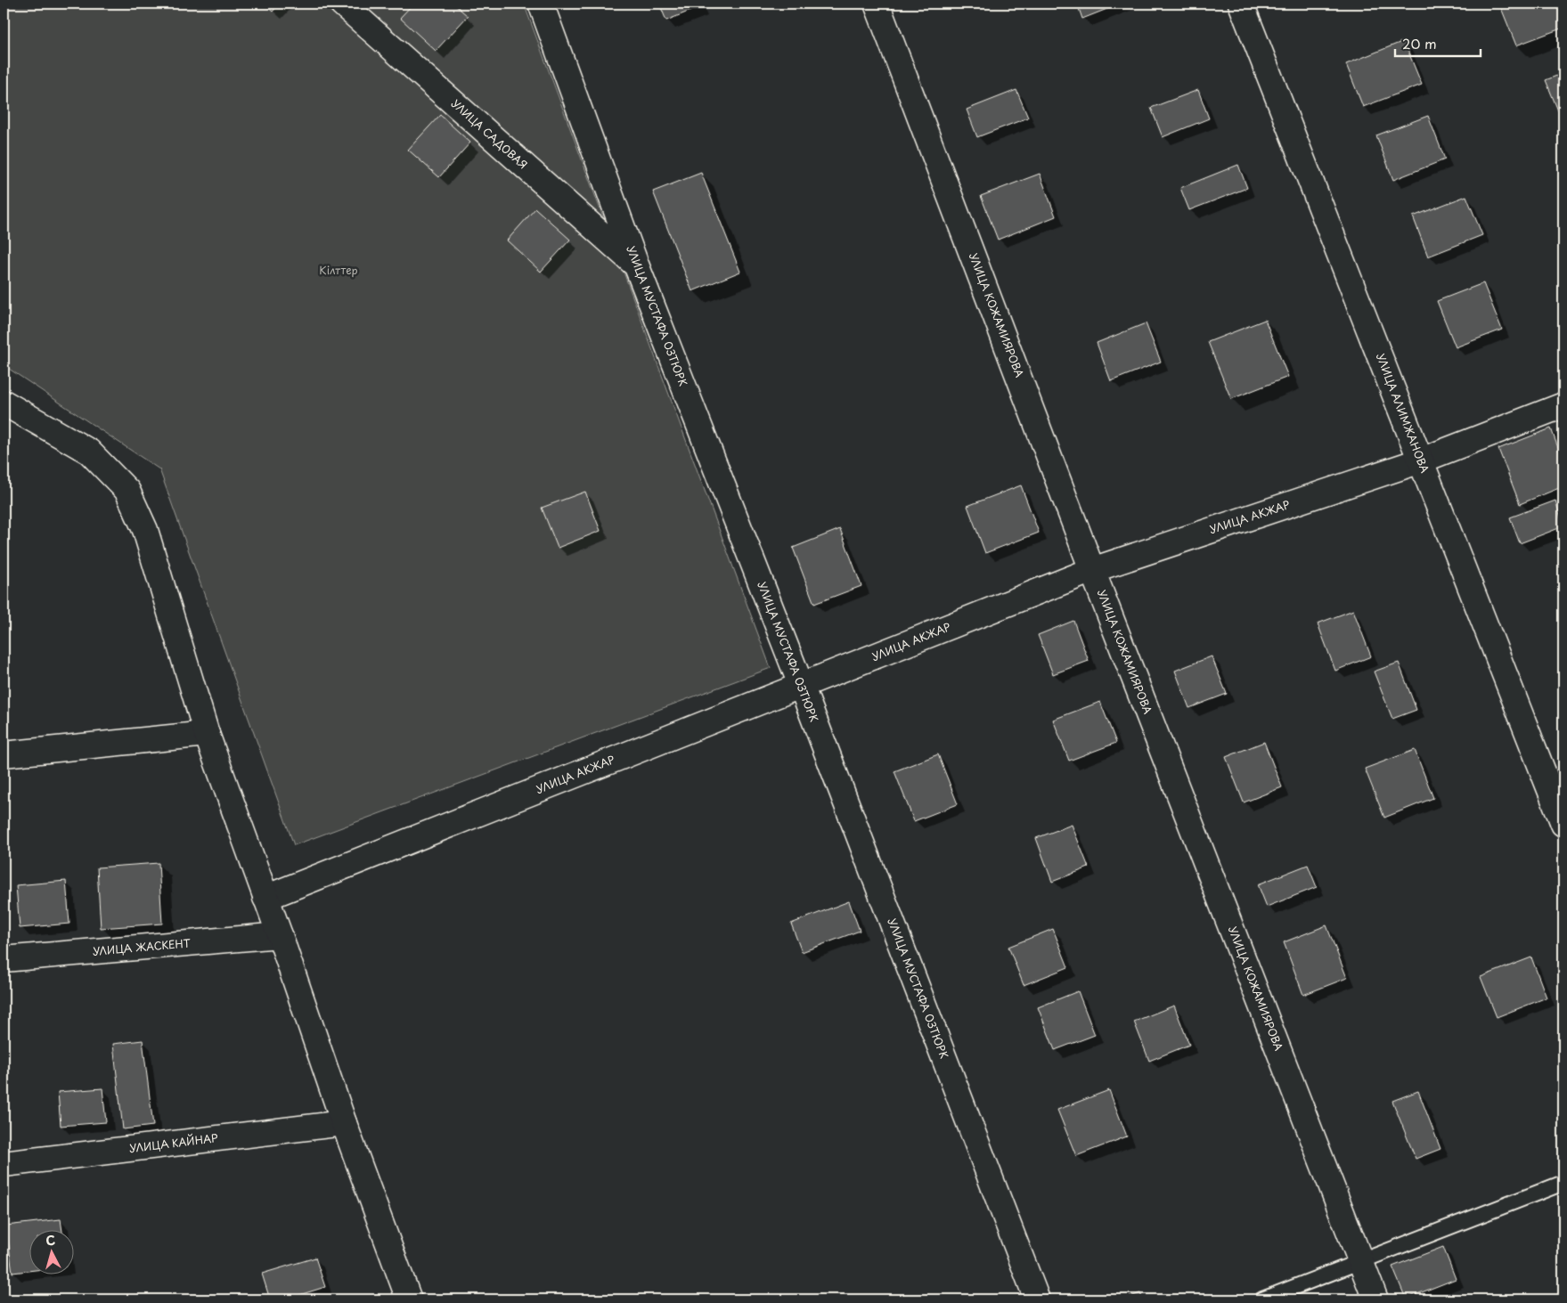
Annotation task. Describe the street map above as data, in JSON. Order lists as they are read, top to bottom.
{
  "streets": {
    "street": [
      "УЛИЦА САДОВАЯ",
      "УЛИЦА КОЖАМИЯРОВА",
      "УЛИЦА МУСТАФА ОЗТЮРК",
      "УЛИЦА АЛИМЖАНОВА",
      "УЛИЦА АКЖАР",
      "УЛИЦА ЖАСКЕНТ",
      "УЛИЦА КАЙНАР"
    ]
  },
  "crossings": [
    ["УЛИЦА САДОВАЯ", "УЛИЦА МУСТАФА ОЗТЮРК"],
    ["УЛИЦА КОЖАМИЯРОВА", "УЛИЦА АКЖАР"],
    ["УЛИЦА МУСТАФА ОЗТЮРК", "УЛИЦА АКЖАР"],
    ["УЛИЦА АЛИМЖАНОВА", "УЛИЦА АКЖАР"]
  ],
  "parks": ["Кілттер"],
  "scale_bar": "20 m",
  "north": "top"
}
